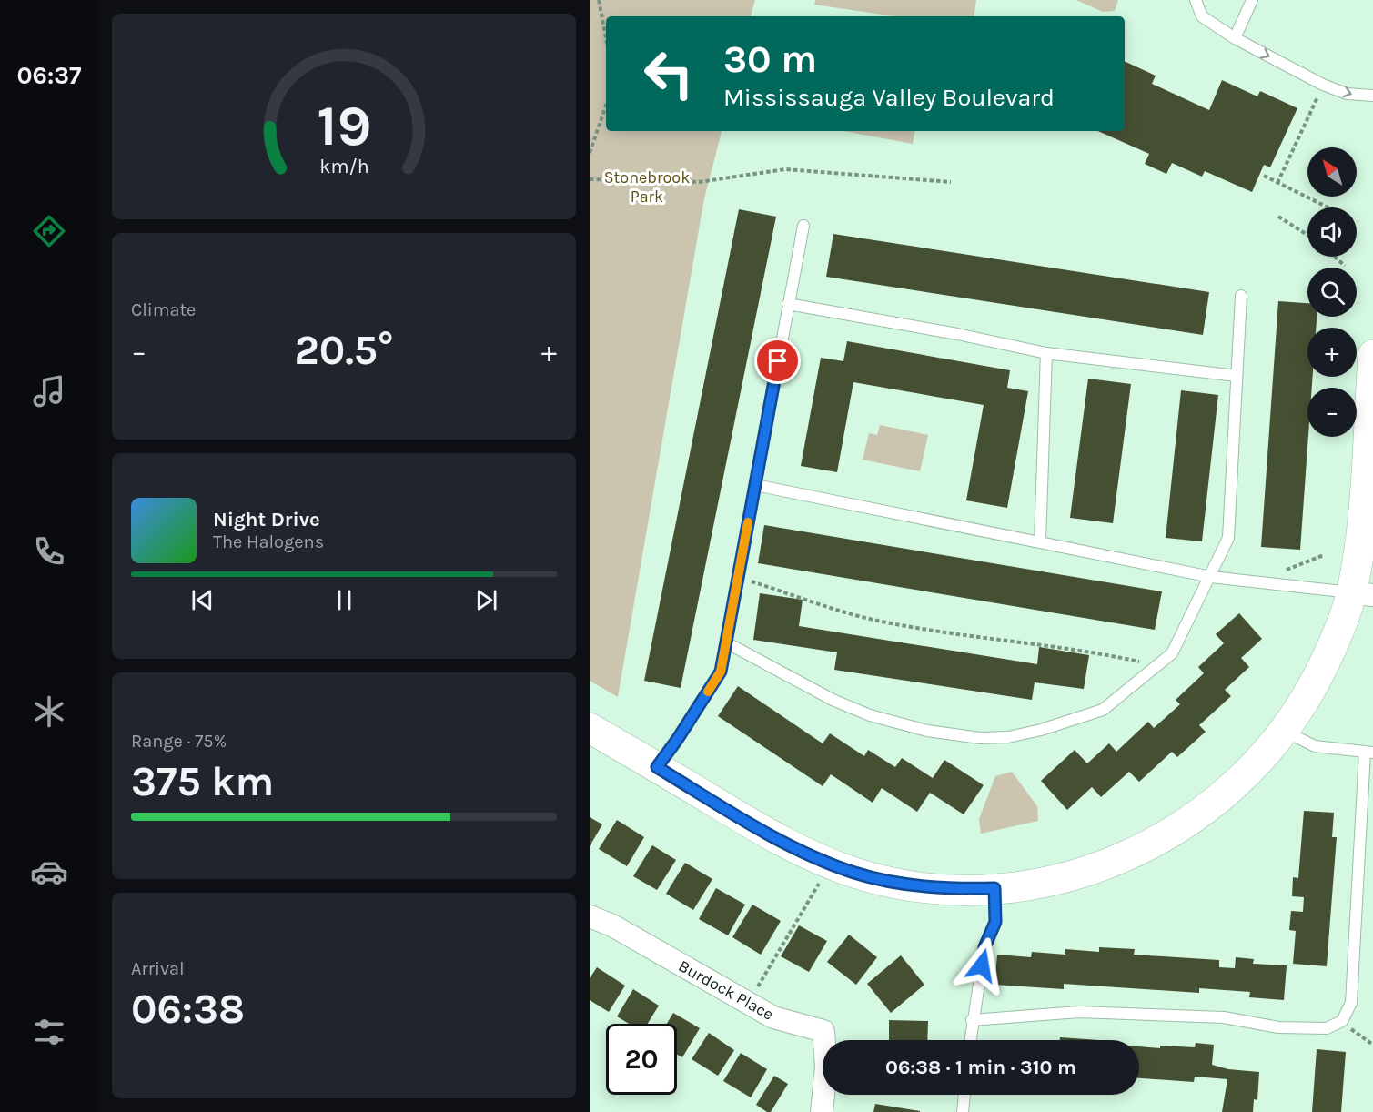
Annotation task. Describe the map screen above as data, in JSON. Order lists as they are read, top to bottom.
{
  "streets": {
    "street": ["Burdock Place"]
  },
  "parks": ["Stonebrook Park"],
  "north": "top left",
  "page": {
    "tabs": "06:37",
    "turn": ["30 m", "Mississauga Valley Boulevard"],
    "map_buttons": ["+", "−"],
    "tile": [
      "Climate",
      ["Range · 75%", "375 km"],
      ["Arrival", "06:38"]
    ],
    "heat": ["−", "20.5°", "+"],
    "song": ["Night Drive", "The Halogens"],
    "limit": "20",
    "trip": "06:38 · 1 min · 310 m",
    "gauge": ["19", "km/h"]
  }
}
